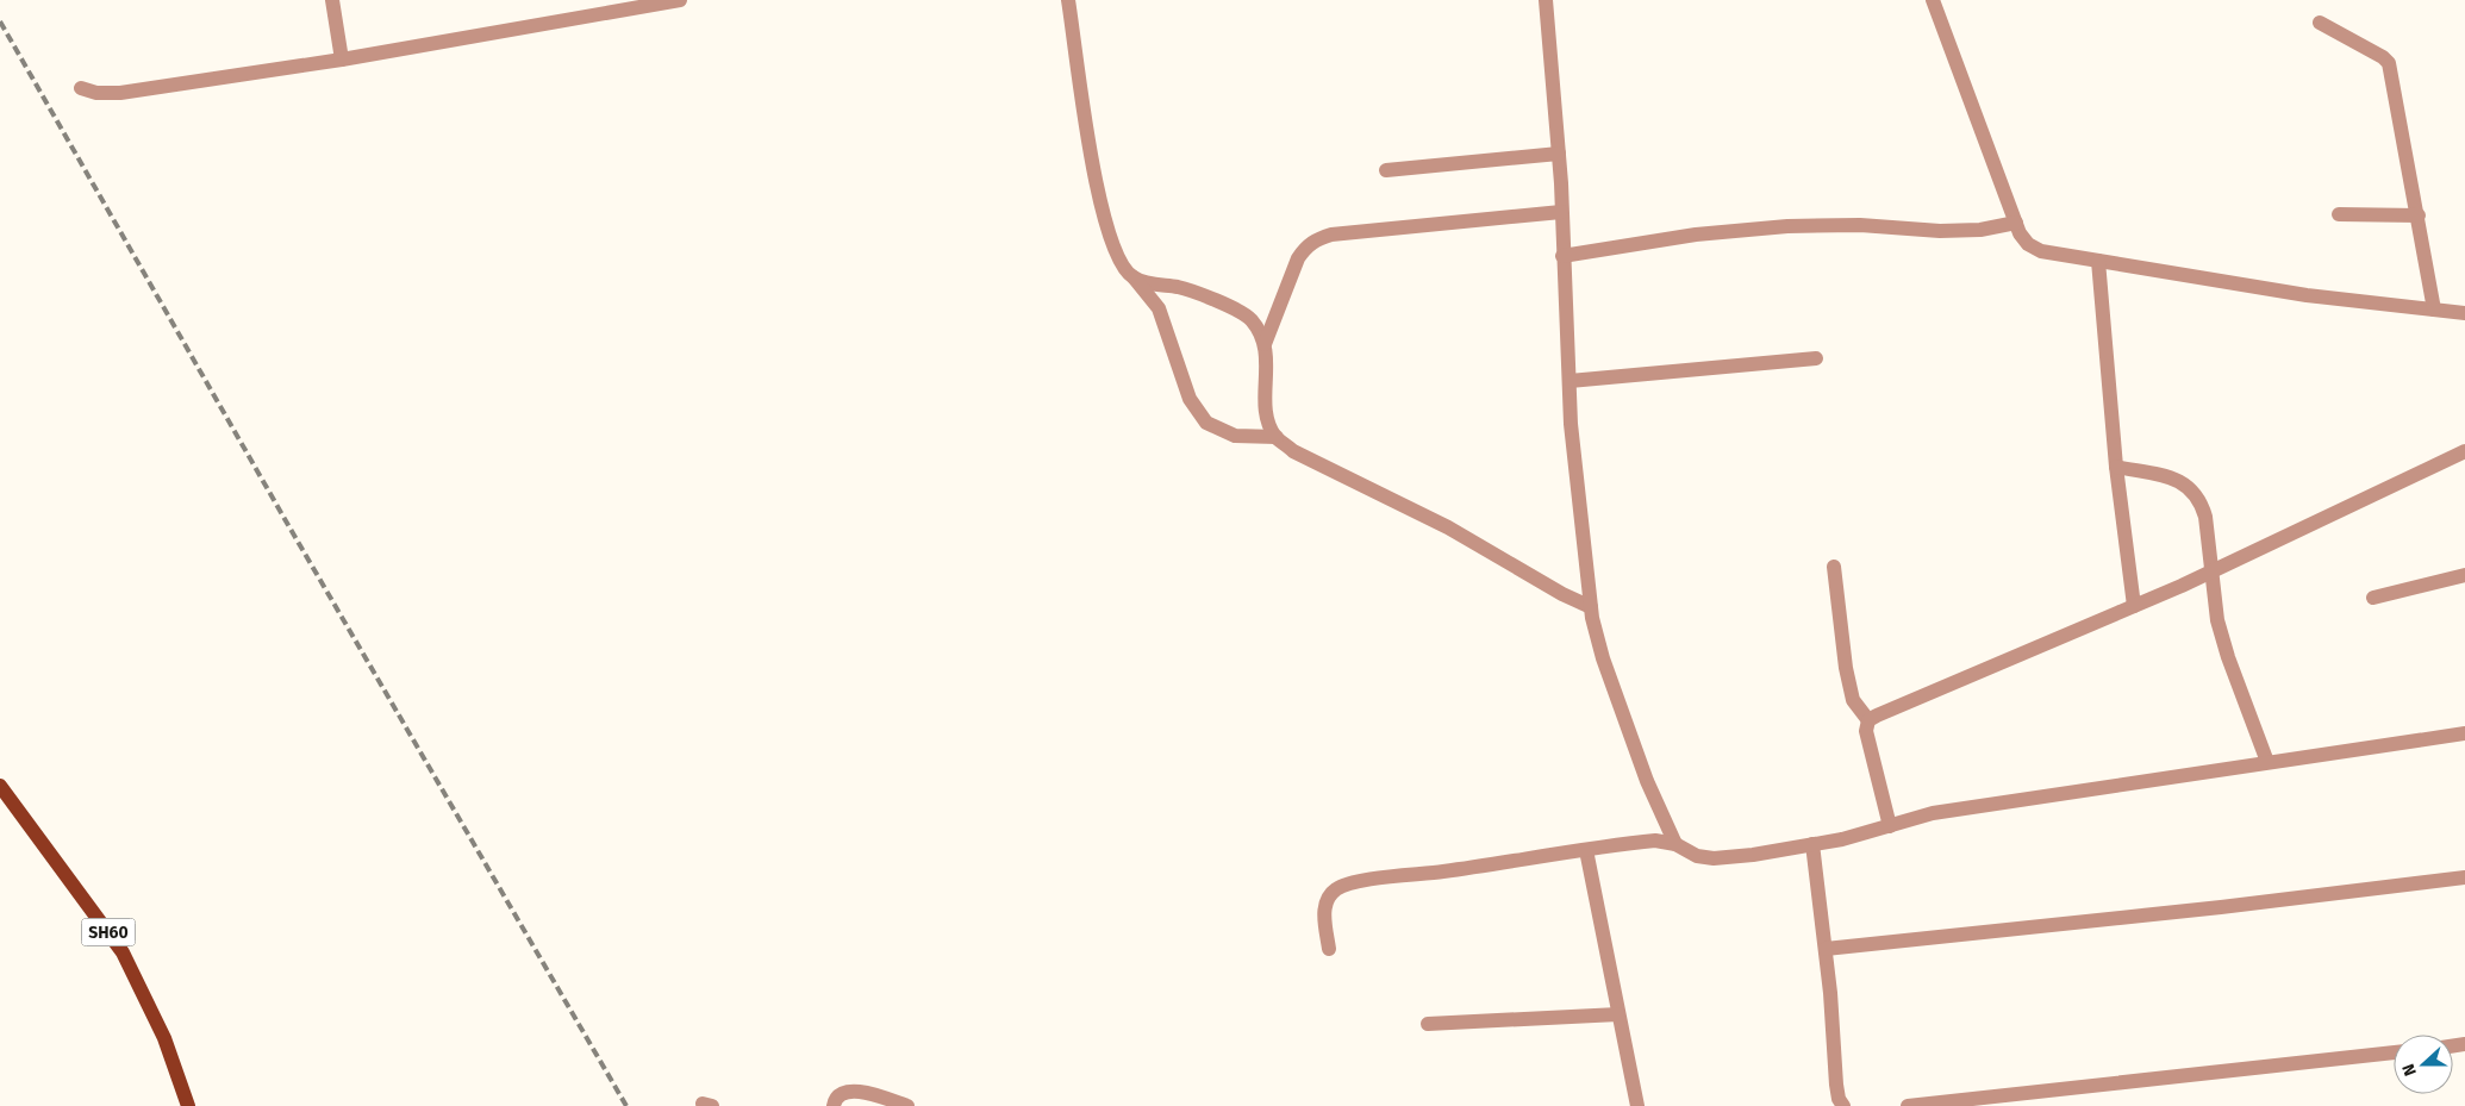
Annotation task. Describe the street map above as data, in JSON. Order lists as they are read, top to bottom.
{
  "streets": {
    "main road": ["SH60"]
  },
  "north": "left"
}
